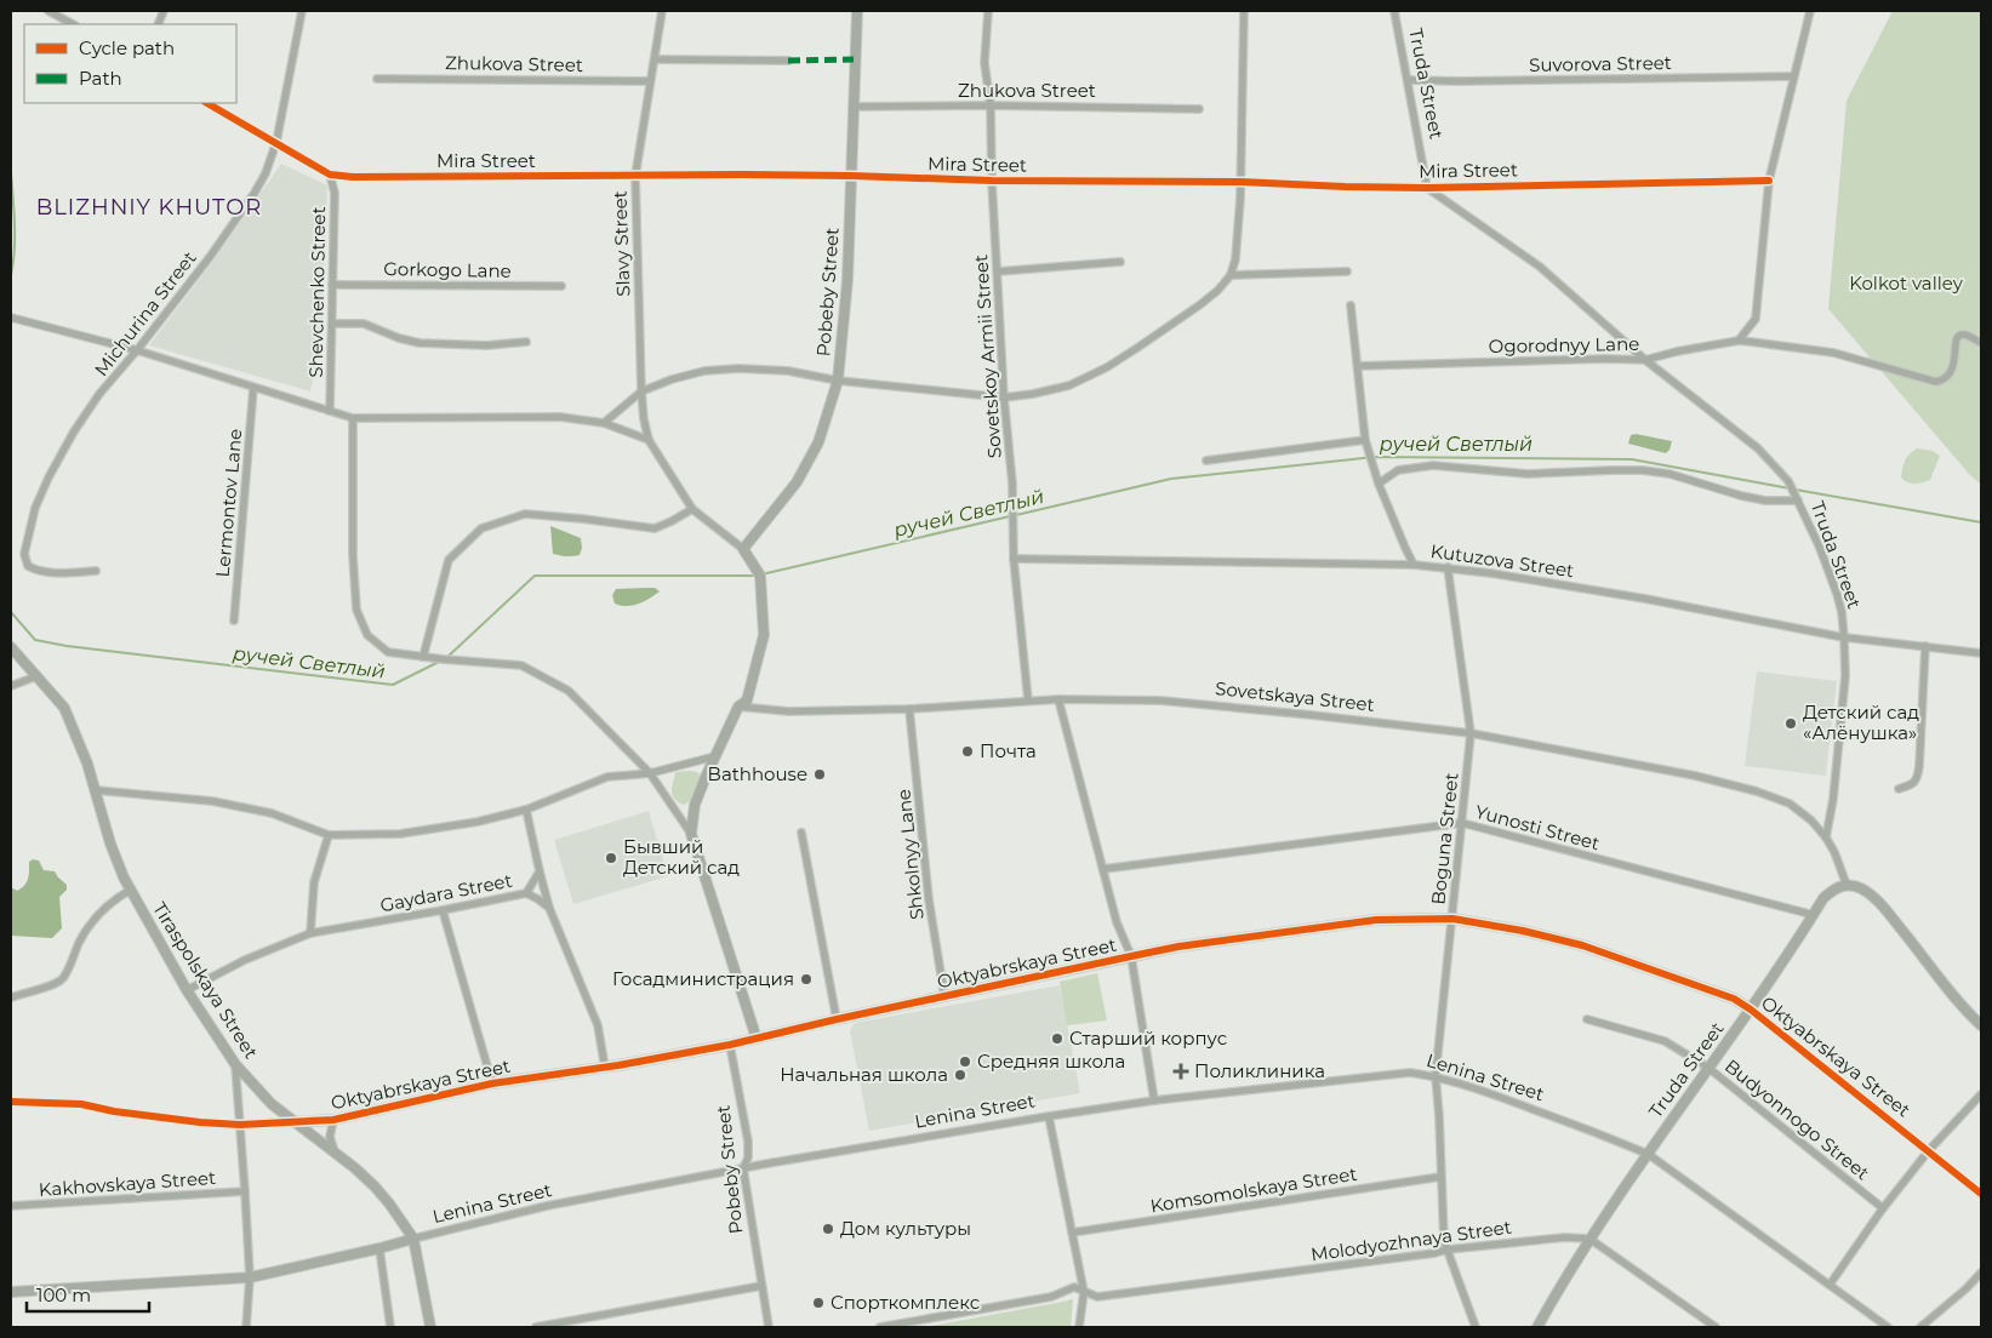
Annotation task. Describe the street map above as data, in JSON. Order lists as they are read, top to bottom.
{
  "streets": {
    "street": [
      "Zhukova Street",
      "Suvorova Street",
      "Truda Street",
      "Mira Street",
      "Slavy Street",
      "Gorkogo Lane",
      "Shevchenko Street",
      "Pobeby Street",
      "Michurina Street",
      "Ogorodnyy Lane",
      "Sovetskoy Armii Street",
      "Lermontov Lane",
      "Kutuzova Street",
      "Sovetskaya Street",
      "Yunosti Street",
      "Boguna Street",
      "Shkolnyy Lane",
      "Gaydara Street",
      "Oktyabrskaya Street",
      "Tiraspolskaya Street",
      "Lenina Street",
      "Budyonnogo Street",
      "Kakhovskaya Street",
      "Komsomolskaya Street",
      "Molodyozhnaya Street"
    ]
  },
  "crossings": [
    ["Zhukova Street", "Slavy Street"],
    ["Zhukova Street", "Pobeby Street"],
    ["Zhukova Street", "Sovetskoy Armii Street"],
    ["Suvorova Street", "Truda Street"],
    ["Truda Street", "Mira Street"],
    ["Truda Street", "Ogorodnyy Lane"],
    ["Truda Street", "Kutuzova Street"],
    ["Truda Street", "Sovetskaya Street"],
    ["Truda Street", "Yunosti Street"],
    ["Truda Street", "Oktyabrskaya Street"],
    ["Truda Street", "Lenina Street"],
    ["Truda Street", "Budyonnogo Street"],
    ["Truda Street", "Molodyozhnaya Street"],
    ["Mira Street", "Slavy Street"],
    ["Mira Street", "Shevchenko Street"],
    ["Mira Street", "Pobeby Street"],
    ["Mira Street", "Michurina Street"],
    ["Mira Street", "Sovetskoy Armii Street"],
    ["Gorkogo Lane", "Shevchenko Street"],
    ["Pobeby Street", "Oktyabrskaya Street"],
    ["Pobeby Street", "Lenina Street"],
    ["Sovetskoy Armii Street", "Kutuzova Street"],
    ["Sovetskoy Armii Street", "Sovetskaya Street"],
    ["Kutuzova Street", "Boguna Street"],
    ["Sovetskaya Street", "Boguna Street"],
    ["Sovetskaya Street", "Shkolnyy Lane"],
    ["Yunosti Street", "Boguna Street"],
    ["Boguna Street", "Oktyabrskaya Street"],
    ["Boguna Street", "Lenina Street"],
    ["Boguna Street", "Komsomolskaya Street"],
    ["Boguna Street", "Molodyozhnaya Street"],
    ["Shkolnyy Lane", "Oktyabrskaya Street"],
    ["Gaydara Street", "Tiraspolskaya Street"],
    ["Oktyabrskaya Street", "Tiraspolskaya Street"],
    ["Tiraspolskaya Street", "Lenina Street"]
  ],
  "districts": ["BLIZHNIY KHUTOR"],
  "water": ["ручей Светлый"],
  "parks": ["Kolkot valley"],
  "places": {
    "other": [
      "Детский сад «Алёнушка»",
      "Почта",
      "Bathhouse",
      "Бывший Детский сад",
      "Госадминистрация",
      "Старший корпус",
      "Средняя школа",
      "Начальная школа",
      "Дом культуры",
      "Спорткомплекс"
    ],
    "health": ["Поликлиника"]
  },
  "legend": ["Cycle path", "Path"],
  "scale_bar": "100 m"
}
